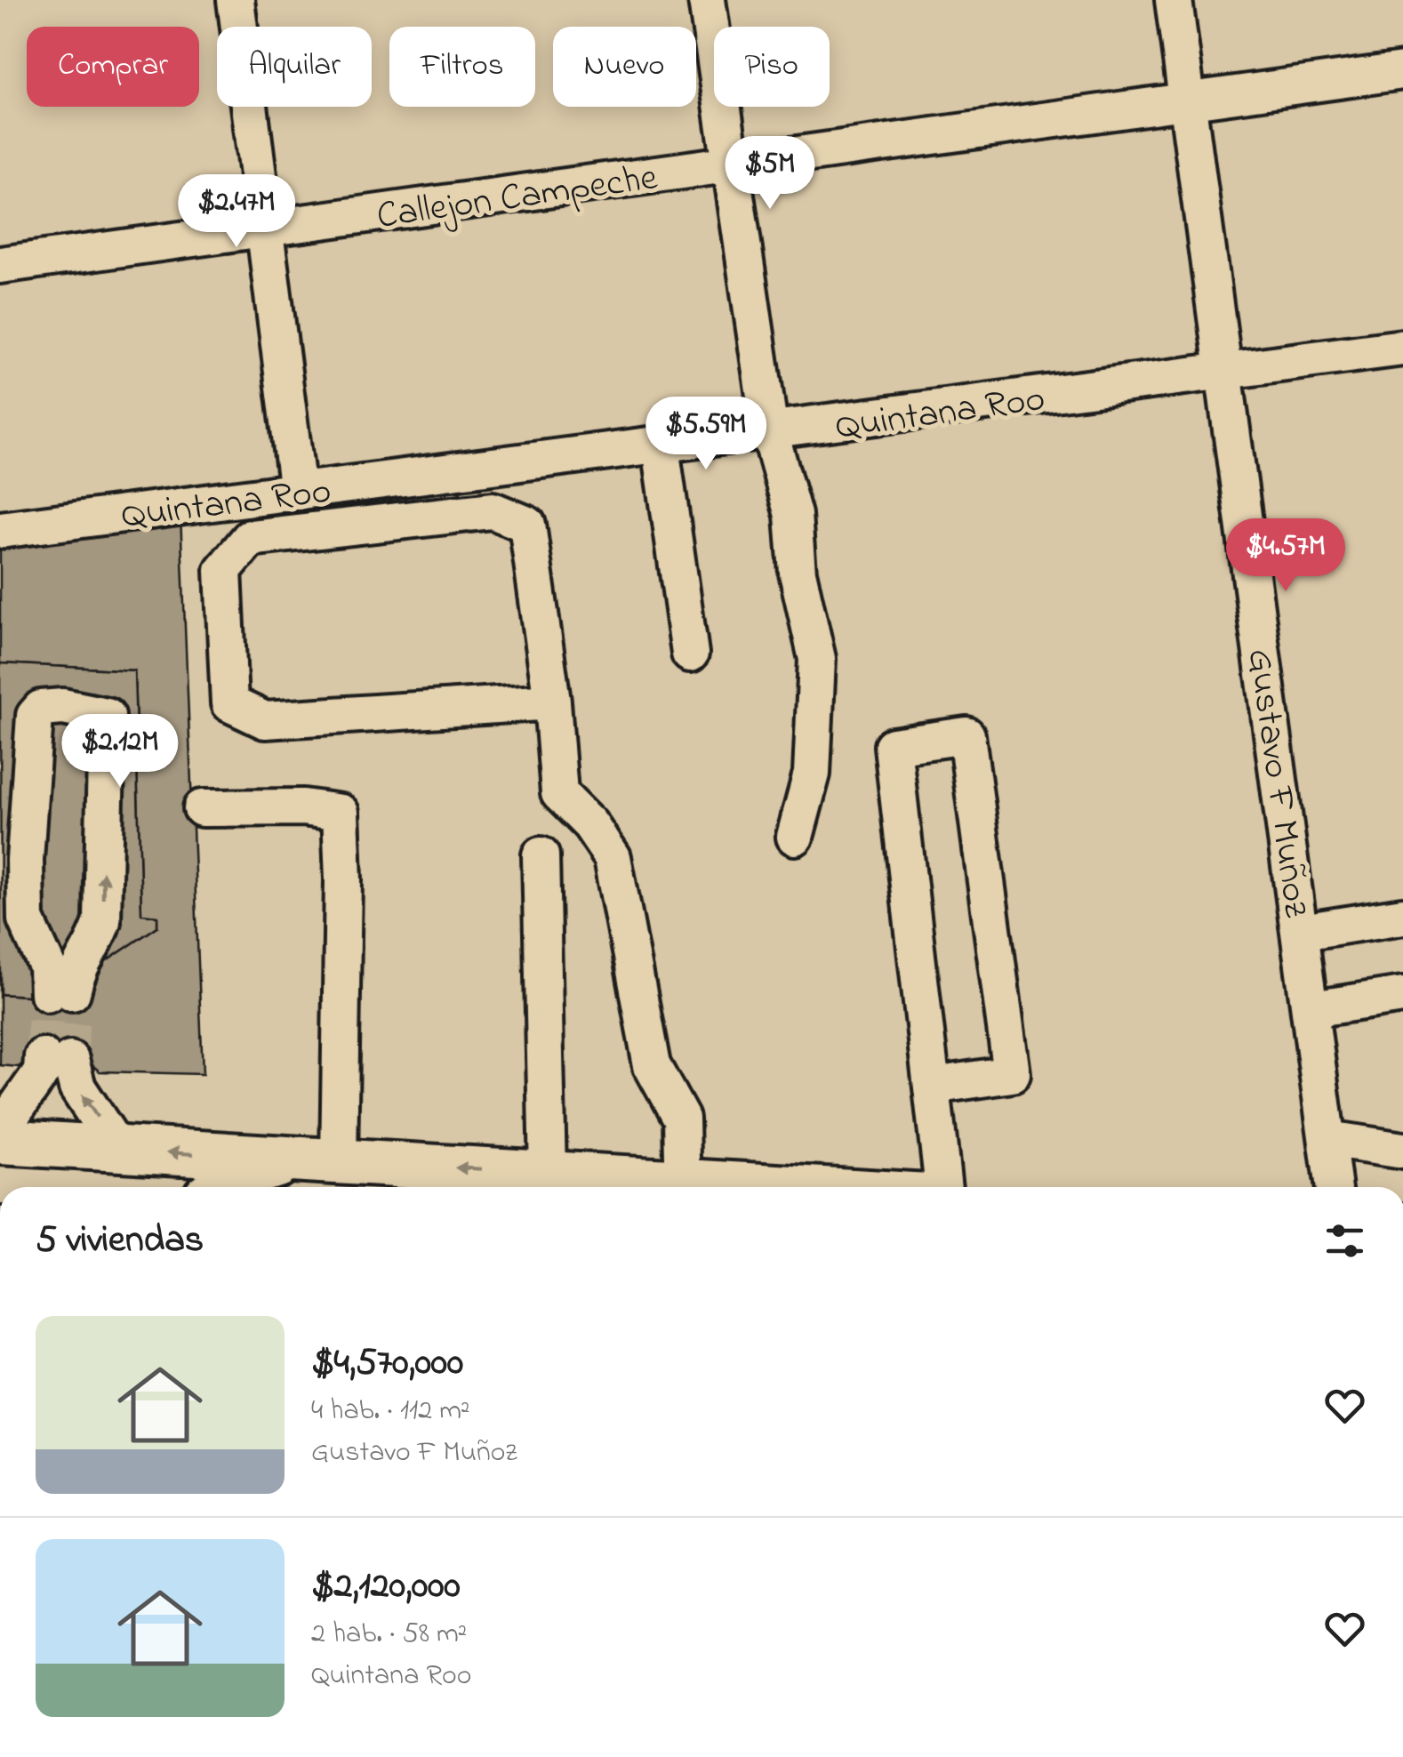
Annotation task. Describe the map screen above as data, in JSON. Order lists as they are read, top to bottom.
{
  "streets": {
    "street": ["Callejon Campeche", "Quintana Roo", "Gustavo F Muñoz"]
  },
  "crossings": [
    ["Callejon Campeche", "Gustavo F Muñoz"],
    ["Quintana Roo", "Gustavo F Muñoz"]
  ],
  "page": {
    "chip": [
      "Comprar",
      "Alquilar",
      "Filtros",
      "Nuevo",
      "Piso"
    ],
    "price": [
      "$5M",
      "$2.47M",
      "$5.59M",
      "$4.57M",
      "$2.12M"
    ],
    "heading": "5 viviendas",
    "list": [
      {
        "name": "$4,570,000",
        "note": "4 hab. · 112 m² · Gustavo F Muñoz"
      },
      {
        "name": "$2,120,000",
        "note": "2 hab. · 58 m² · Quintana Roo"
      }
    ]
  }
}
